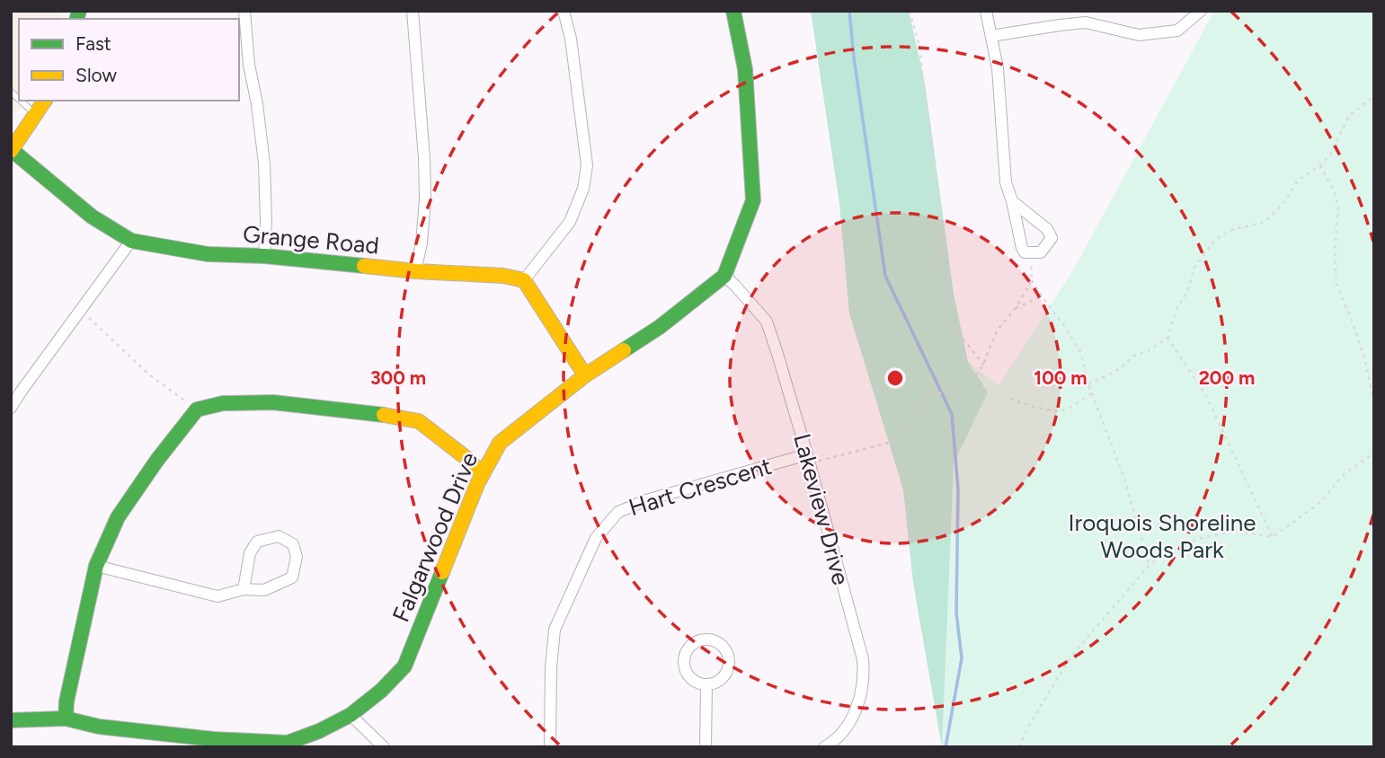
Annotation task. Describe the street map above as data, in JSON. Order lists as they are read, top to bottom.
{
  "streets": {
    "street": [
      "Grange Road",
      "Hart Crescent",
      "Lakeview Drive",
      "Falgarwood Drive"
    ]
  },
  "crossings": [
    ["Hart Crescent", "Lakeview Drive"],
    ["Lakeview Drive", "Falgarwood Drive"]
  ],
  "parks": ["Iroquois Shoreline Woods Park"],
  "legend": ["Fast", "Slow"],
  "rings": ["100 m", "200 m", "300 m"]
}
